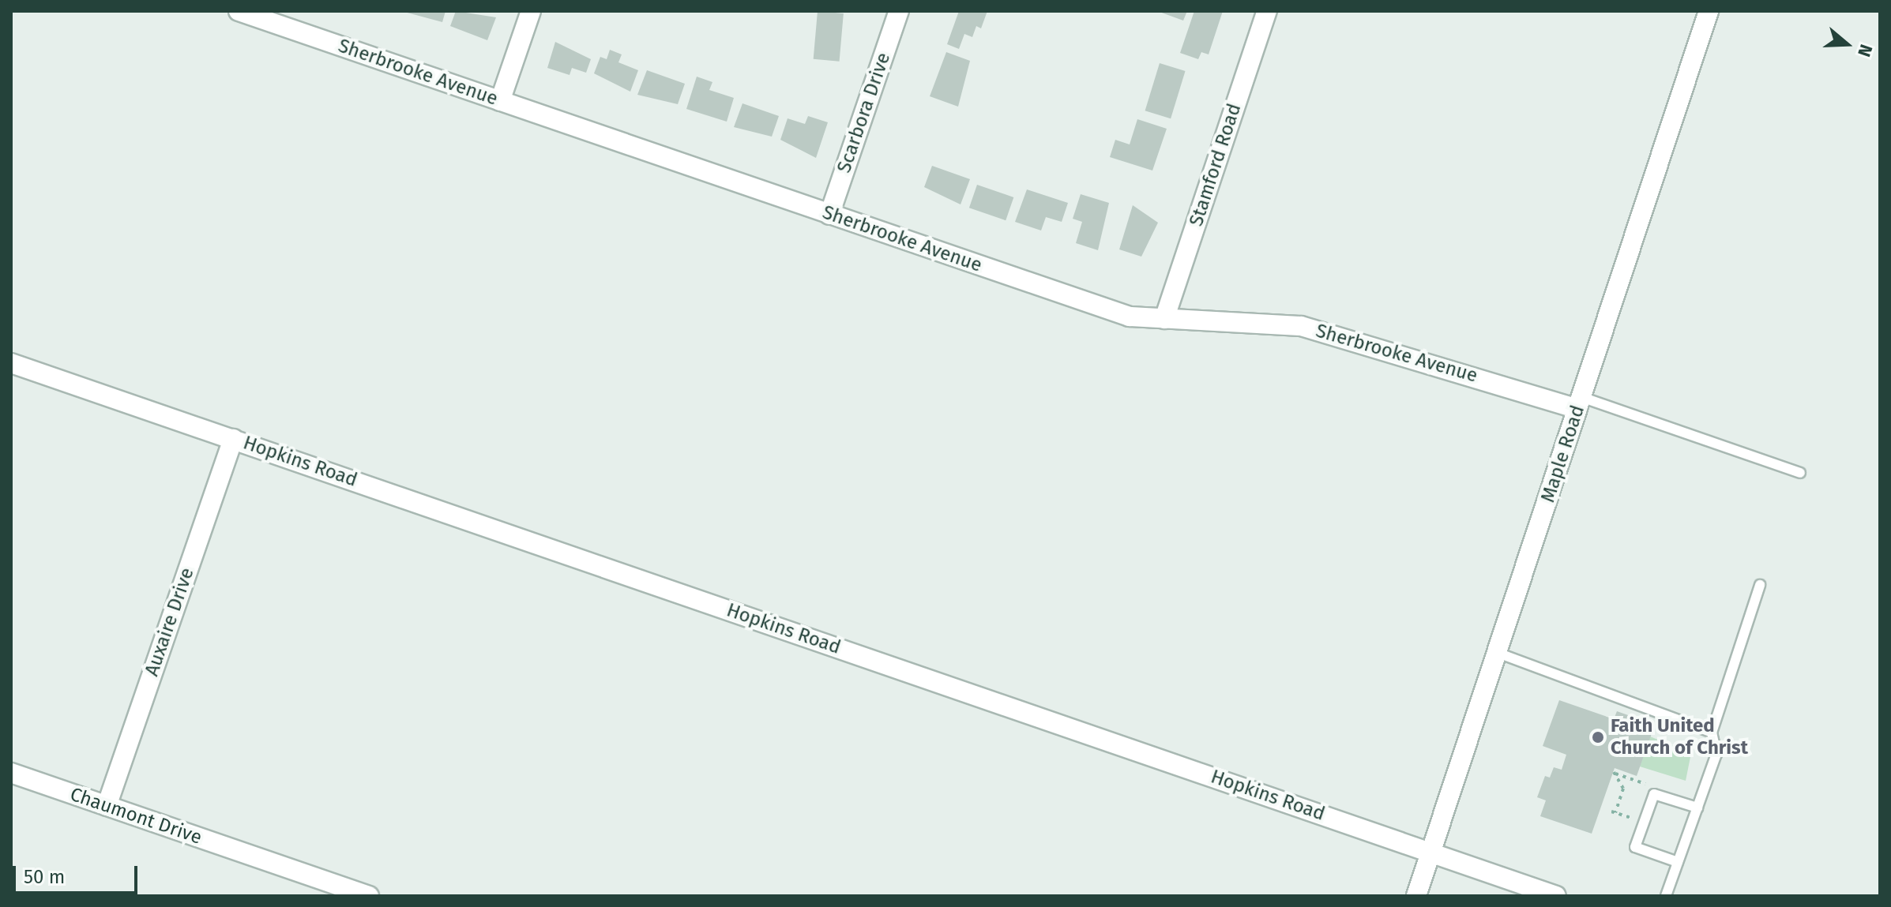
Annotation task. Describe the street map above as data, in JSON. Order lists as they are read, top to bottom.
{
  "streets": {
    "street": [
      "Sherbrooke Avenue",
      "Scarbora Drive",
      "Stamford Road",
      "Maple Road",
      "Hopkins Road",
      "Auxaire Drive",
      "Chaumont Drive"
    ]
  },
  "crossings": [
    ["Sherbrooke Avenue", "Scarbora Drive"],
    ["Sherbrooke Avenue", "Stamford Road"],
    ["Sherbrooke Avenue", "Maple Road"],
    ["Maple Road", "Hopkins Road"],
    ["Hopkins Road", "Auxaire Drive"],
    ["Auxaire Drive", "Chaumont Drive"]
  ],
  "places": ["Faith United Church of Christ"],
  "scale_bar": "50 m",
  "north": "right"
}
